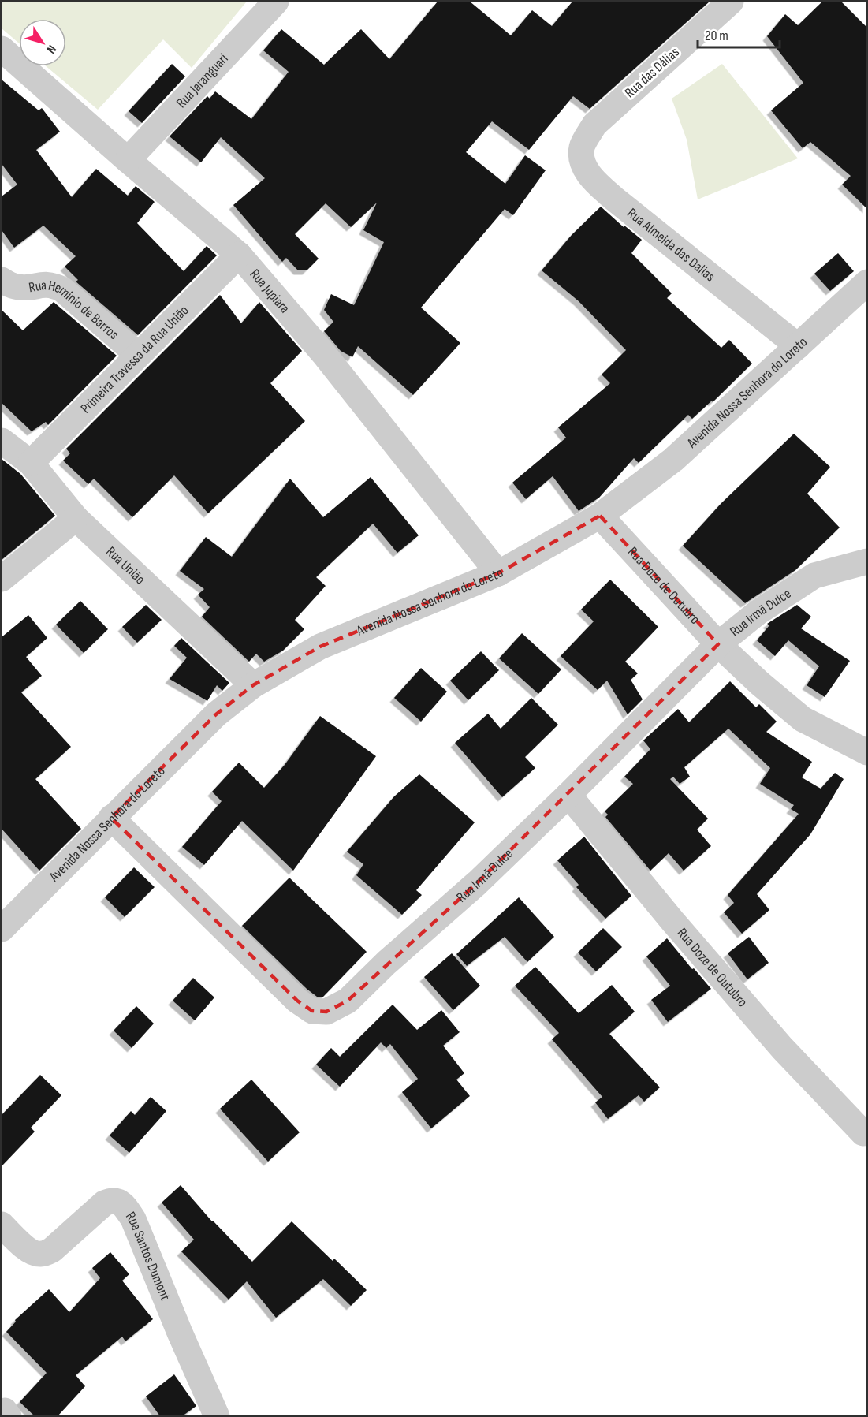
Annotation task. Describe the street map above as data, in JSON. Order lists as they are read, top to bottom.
{
  "streets": {
    "street": [
      "Rua das Dálias",
      "Rua Jaranguari",
      "Rua Almeida das Dalias",
      "Rua Jupiara",
      "Rua Heminio de Barros",
      "Primeira Travessa da Rua União",
      "Avenida Nossa Senhora do Loreto",
      "Rua União",
      "Rua Doze de Outubro",
      "Rua Irmã Dulce",
      "Rua Santos Dumont"
    ]
  },
  "crossings": [
    ["Rua das Dálias", "Rua Almeida das Dalias"],
    ["Rua Jaranguari", "Rua Jupiara"],
    ["Rua Almeida das Dalias", "Avenida Nossa Senhora do Loreto"],
    ["Rua Jupiara", "Primeira Travessa da Rua União"],
    ["Rua Jupiara", "Avenida Nossa Senhora do Loreto"],
    ["Rua Heminio de Barros", "Primeira Travessa da Rua União"],
    ["Primeira Travessa da Rua União", "Rua União"],
    ["Avenida Nossa Senhora do Loreto", "Rua União"],
    ["Avenida Nossa Senhora do Loreto", "Rua Doze de Outubro"],
    ["Avenida Nossa Senhora do Loreto", "Rua Irmã Dulce"],
    ["Rua Doze de Outubro", "Rua Irmã Dulce"]
  ],
  "scale_bar": "20 m",
  "north": "bottom right"
}
